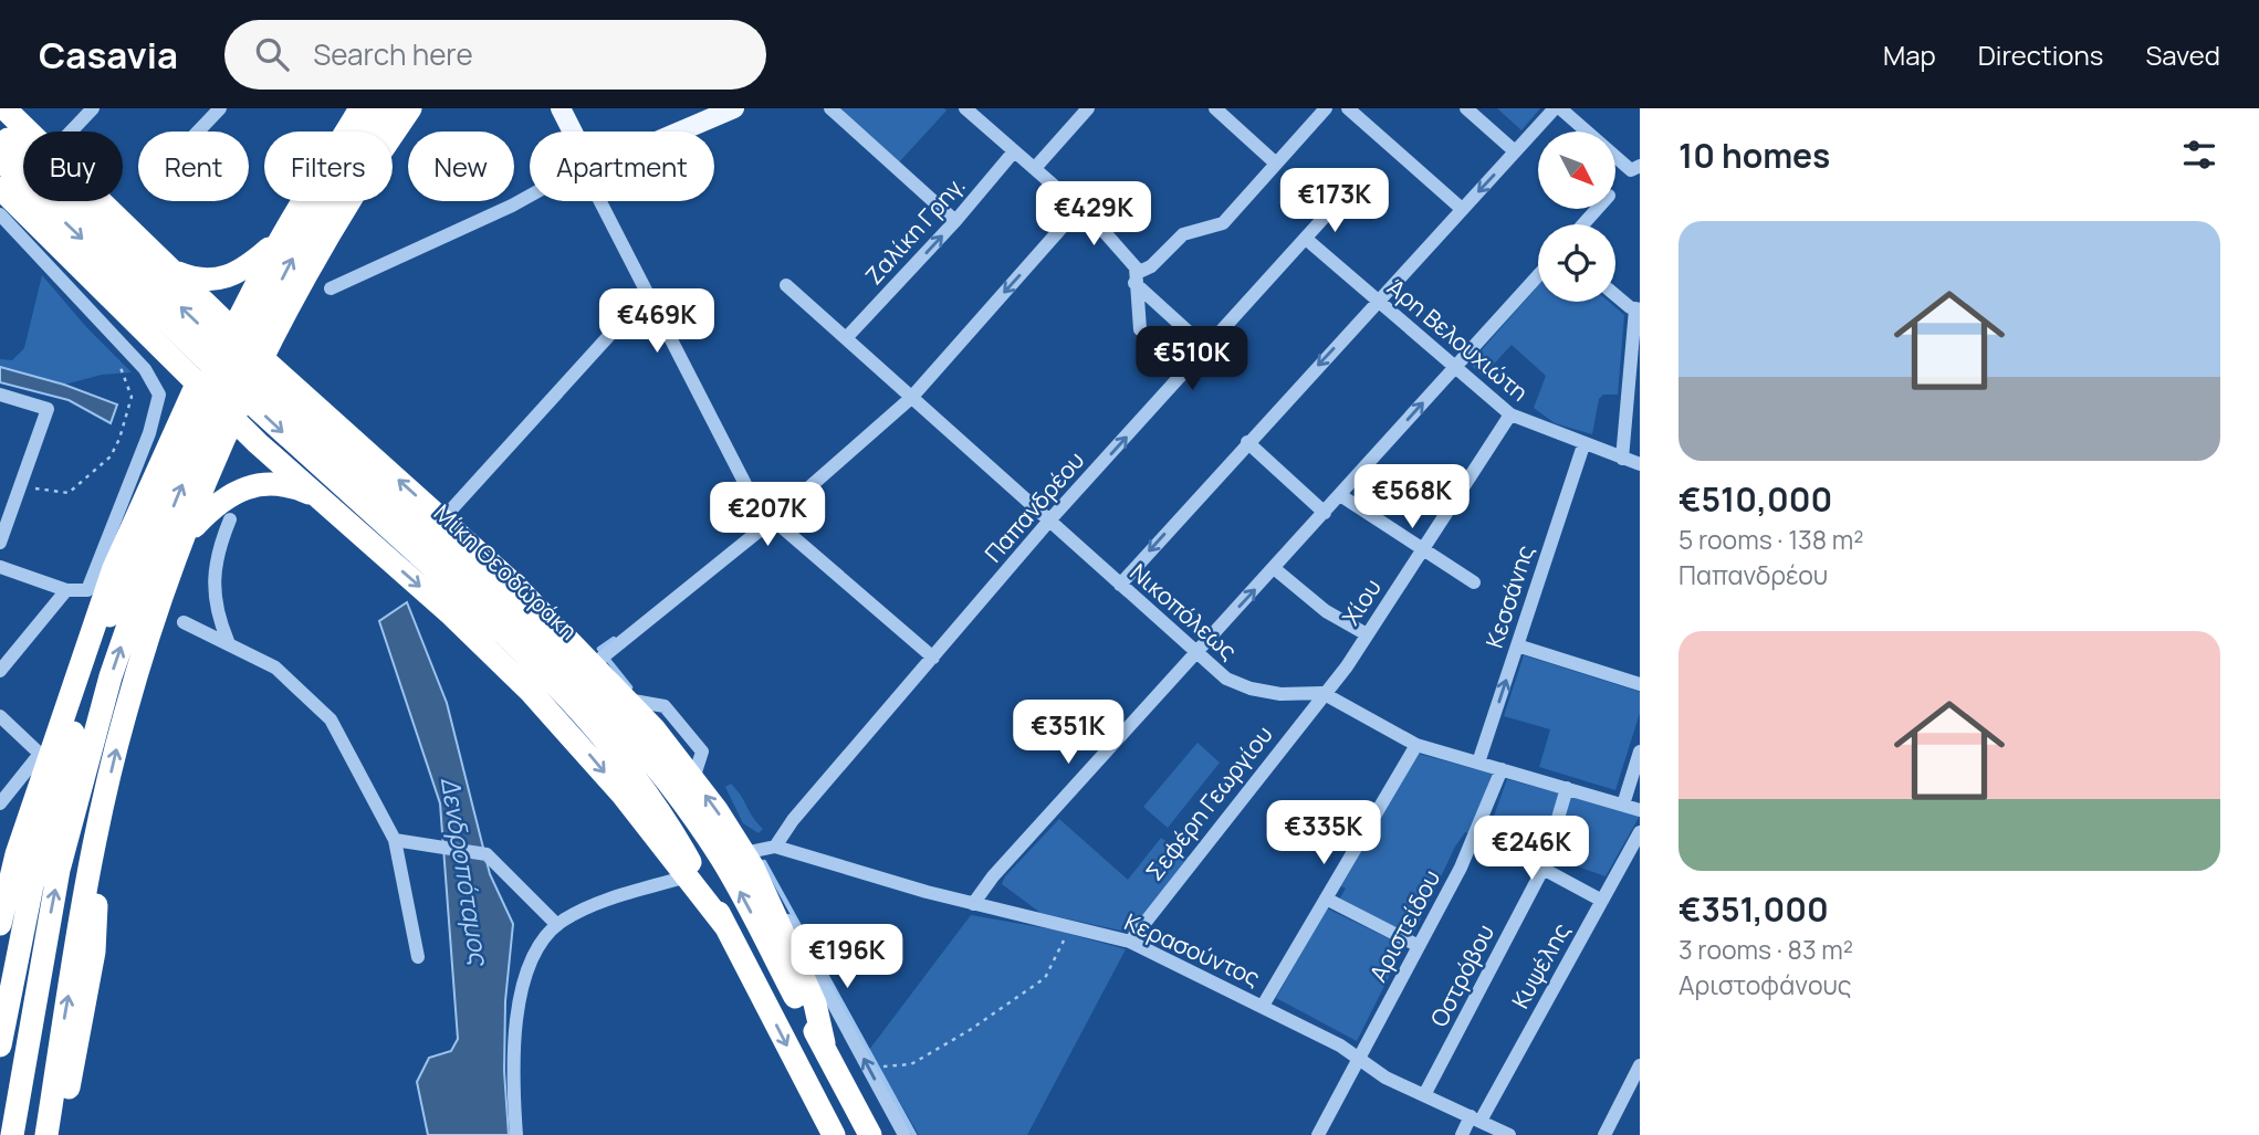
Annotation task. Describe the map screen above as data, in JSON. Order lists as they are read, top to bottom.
{
  "streets": {
    "highway": ["Μίκη Θεοδωράκη"],
    "street": [
      "Ζαλίκη Γρηγ.",
      "Άρη Βελουχιώτη",
      "Παπανδρέου",
      "Κεσσάνης",
      "Χίου",
      "Νικοπόλεως",
      "Σεφέρη Γεωργίου",
      "Αριστείδου",
      "Κερασούντος",
      "Κυψέλης",
      "Οστρόβου"
    ]
  },
  "crossings": [
    ["Ζαλίκη Γρηγ.", "Νικοπόλεως"],
    ["Άρη Βελουχιώτη", "Παπανδρέου"],
    ["Άρη Βελουχιώτη", "Κεσσάνης"],
    ["Άρη Βελουχιώτη", "Χίου"],
    ["Παπανδρέου", "Νικοπόλεως"],
    ["Παπανδρέου", "Κερασούντος"],
    ["Χίου", "Νικοπόλεως"],
    ["Χίου", "Σεφέρη Γεωργίου"],
    ["Νικοπόλεως", "Σεφέρη Γεωργίου"],
    ["Σεφέρη Γεωργίου", "Κερασούντος"],
    ["Αριστείδου", "Κερασούντος"],
    ["Κερασούντος", "Κυψέλης"],
    ["Κερασούντος", "Οστρόβου"]
  ],
  "one_way": ["Κεσσάνης"],
  "water": ["Δενδροπόταμος"],
  "north": "bottom right",
  "page": {
    "header": "Casavia",
    "search": "Search here",
    "nav": ["Map", "Directions", "Saved"],
    "heading": "10 homes",
    "chip": [
      "Buy",
      "Rent",
      "Filters",
      "New",
      "Apartment"
    ],
    "price": [
      "€173K",
      "€429K",
      "€469K",
      "€510K",
      "€568K",
      "€207K",
      "€351K",
      "€335K",
      "€246K",
      "€196K"
    ],
    "list": [
      {
        "name": "€510,000",
        "note": "5 rooms · 138 m² · Παπανδρέου"
      },
      {
        "name": "€351,000",
        "note": "3 rooms · 83 m² · Αριστοφάνoυς"
      }
    ]
  }
}
